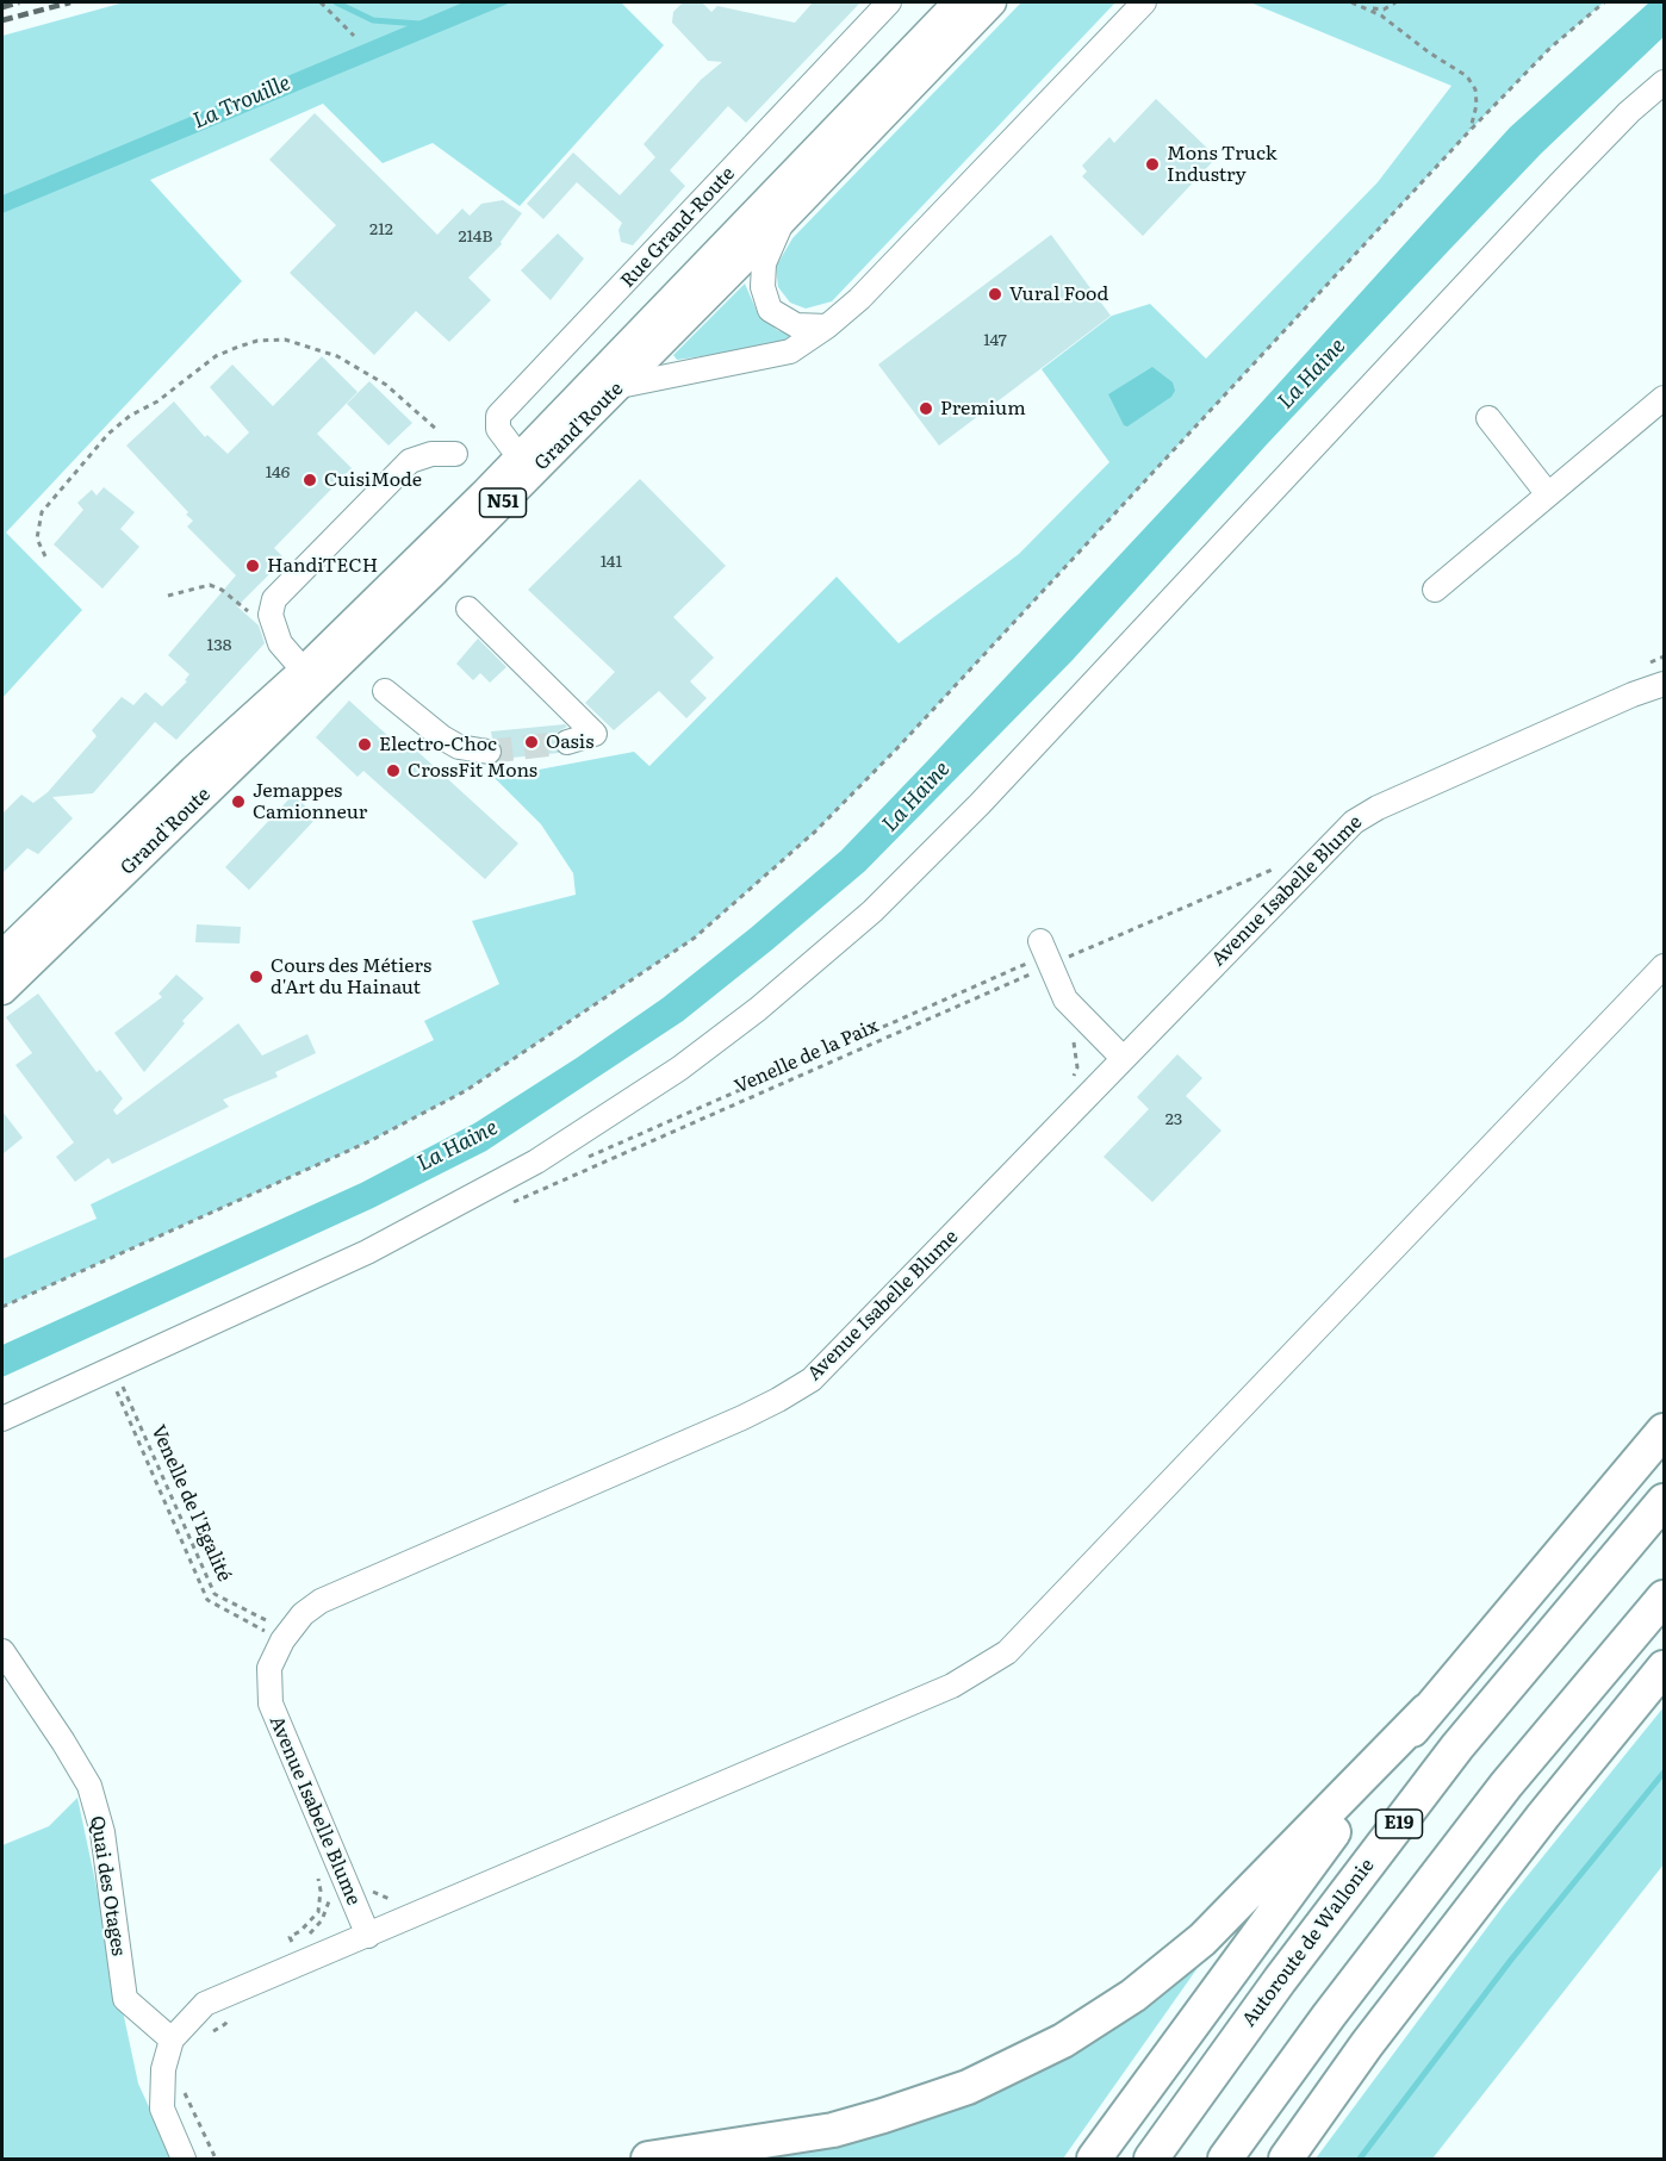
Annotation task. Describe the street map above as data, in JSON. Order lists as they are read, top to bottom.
{
  "streets": {
    "highway": ["E19", "Autoroute de Wallonie"],
    "main road": ["Grand'Route", "N51"],
    "street": ["Rue Grand-Route", "Avenue Isabelle Blume", "Quai des Otages"],
    "path": ["Venelle de la Paix", "Venelle de l'Egalité"]
  },
  "crossings": [
    ["Rue Grand-Route", "Grand'Route"]
  ],
  "water": ["La Trouille", "La Haine"],
  "places": [
    "Mons Truck Industry",
    "Vural Food",
    "Premium",
    "CuisiMode",
    "HandiTECH",
    "Oasis",
    "Electro-Choc",
    "CrossFit Mons",
    "Jemappes Camionneur",
    "Cours des Métiers d'Art du Hainaut"
  ],
  "house_numbers": [
    "212",
    "214B",
    "147",
    "146",
    "141",
    "138",
    "23"
  ]
}
